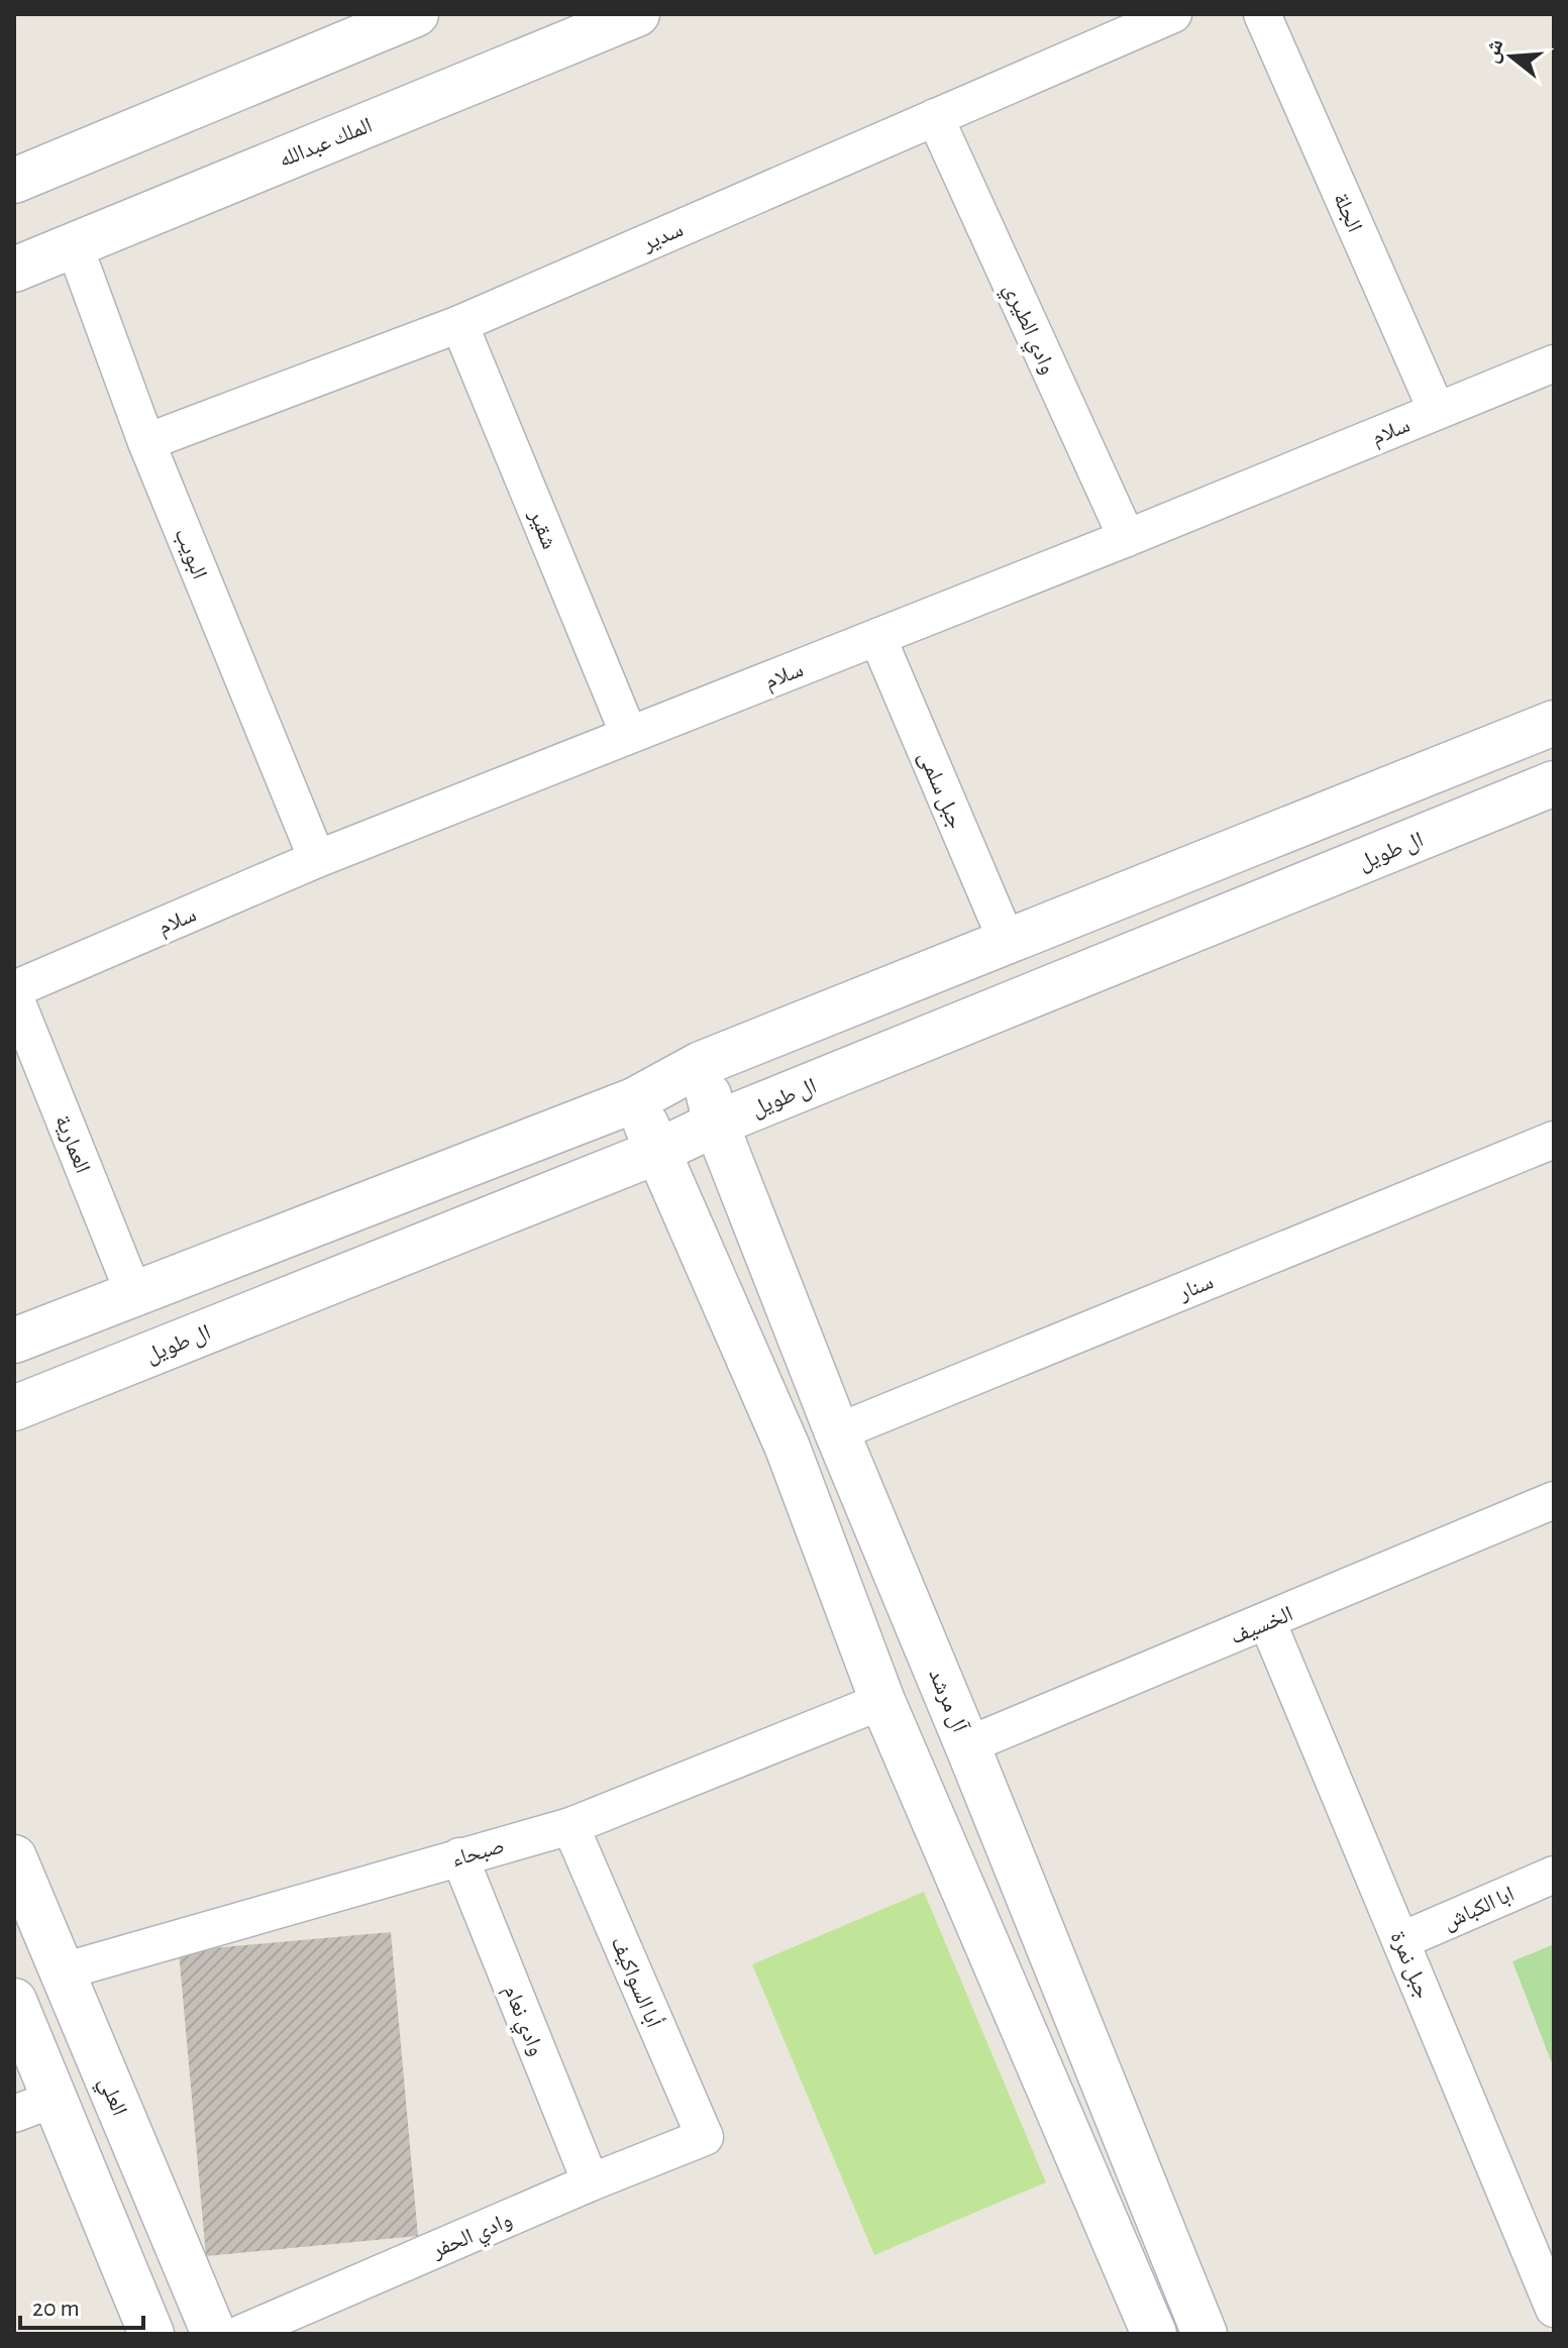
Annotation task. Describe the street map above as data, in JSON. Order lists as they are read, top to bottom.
{
  "streets": {
    "street": [
      "الملك عبدالله",
      "الجلة",
      "سدير",
      "وادي الطيري",
      "سلام",
      "شقير",
      "البويب",
      "جبل سلمى",
      "ال طويل",
      "العمارية",
      "سنار",
      "الخسيف",
      "آل مرشد",
      "صبحاء",
      "ابا الكباش",
      "جبل نمرة",
      "أبا السواكيف",
      "وادي نعام",
      "العلي",
      "وادي الحفر"
    ]
  },
  "crossings": [
    ["الملك عبدالله", "البويب"],
    ["الجلة", "سلام"],
    ["سدير", "وادي الطيري"],
    ["سدير", "شقير"],
    ["سدير", "البويب"],
    ["وادي الطيري", "سلام"],
    ["سلام", "شقير"],
    ["سلام", "البويب"],
    ["سلام", "جبل سلمى"],
    ["ال طويل", "آل مرشد"],
    ["سنار", "آل مرشد"],
    ["الخسيف", "آل مرشد"],
    ["الخسيف", "جبل نمرة"],
    ["صبحاء", "أبا السواكيف"],
    ["صبحاء", "وادي نعام"],
    ["صبحاء", "العلي"],
    ["ابا الكباش", "جبل نمرة"],
    ["أبا السواكيف", "وادي الحفر"],
    ["وادي نعام", "وادي الحفر"]
  ],
  "scale_bar": "20 m",
  "north": "left"
}
